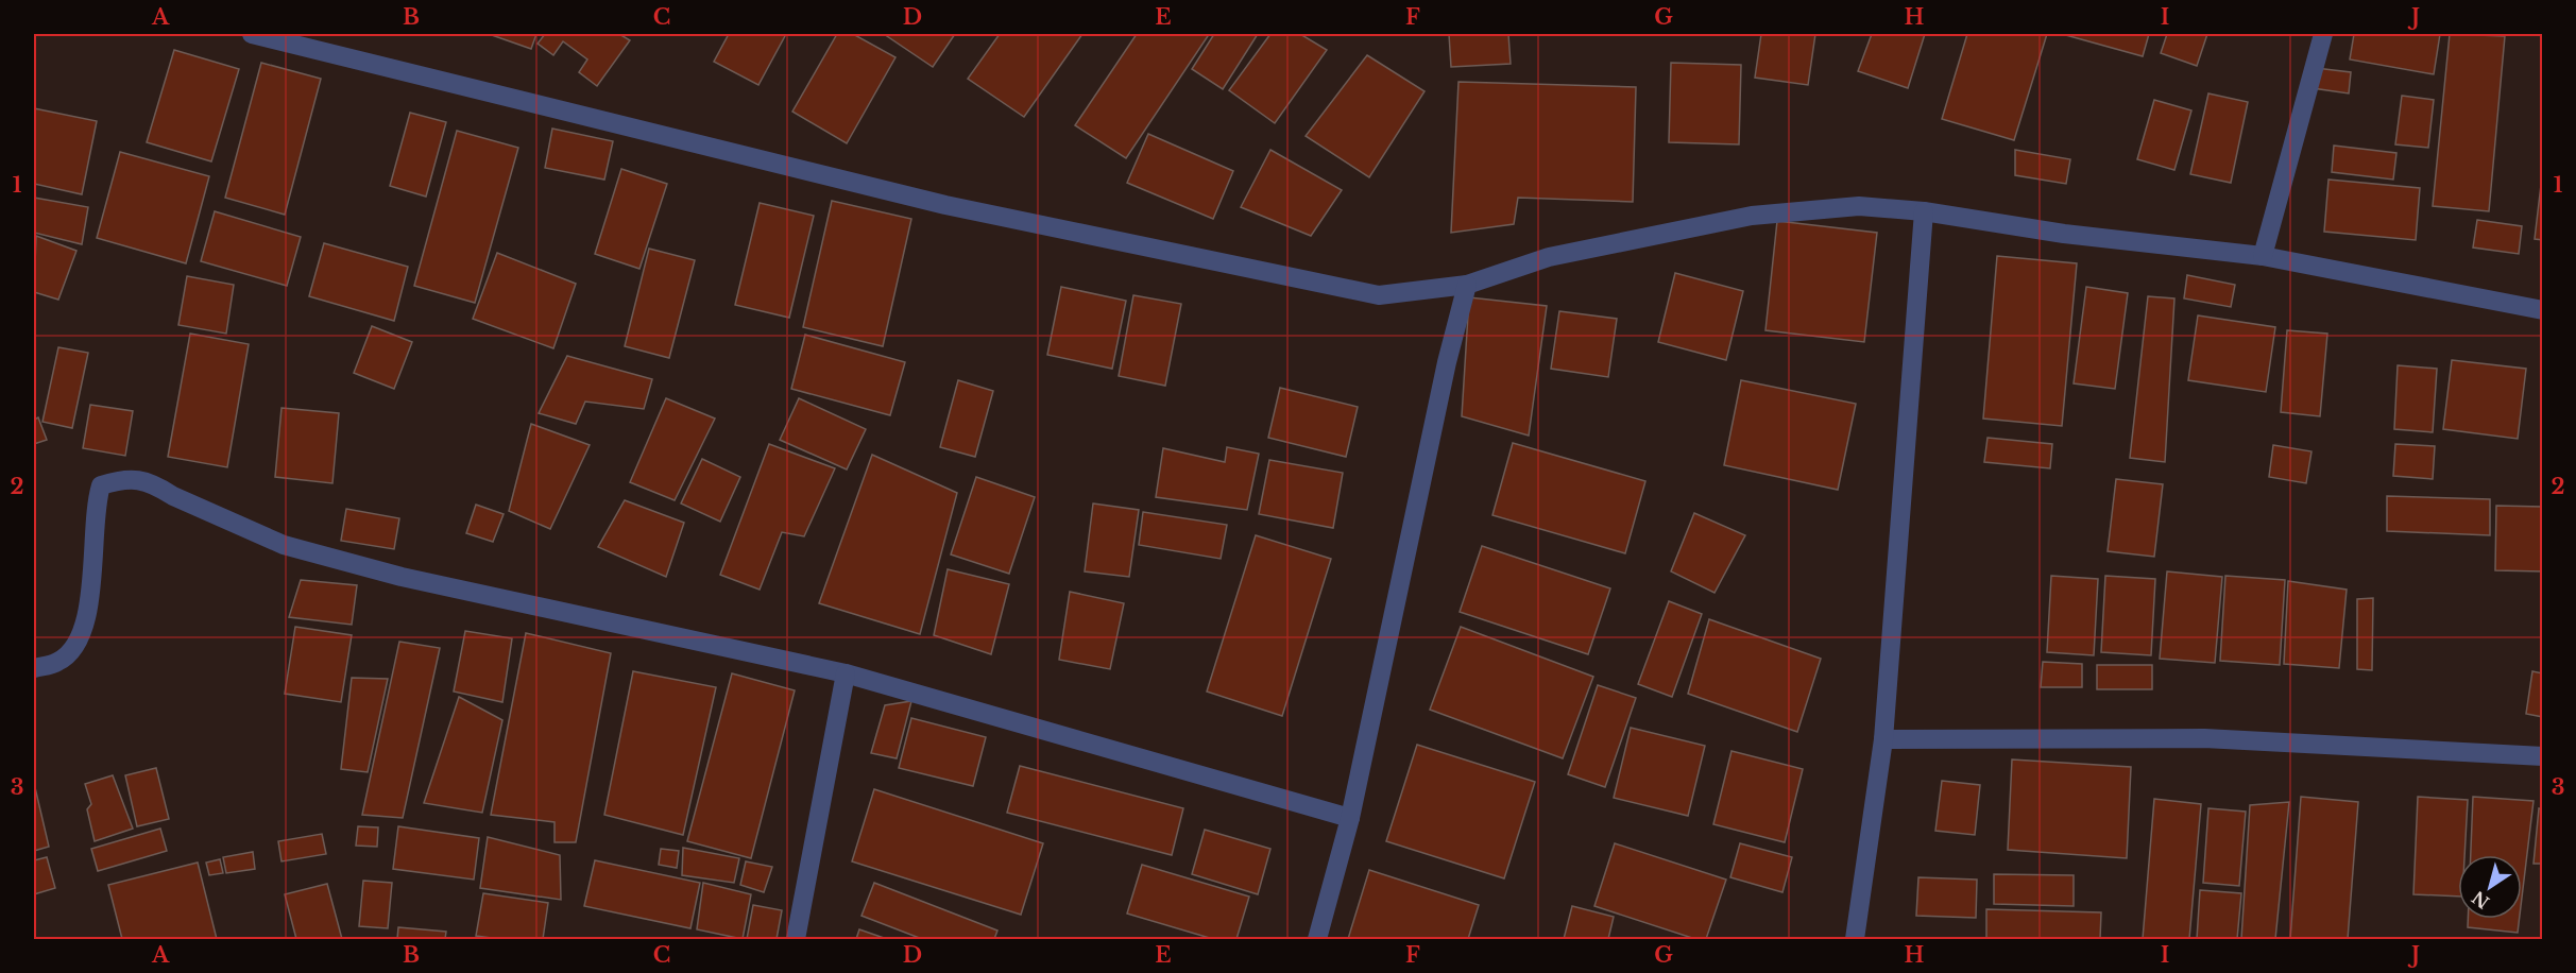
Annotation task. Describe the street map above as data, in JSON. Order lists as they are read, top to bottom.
{
  "north": "bottom left",
  "grid": {
    "columns": [
      "A",
      "B",
      "C",
      "D",
      "E",
      "F",
      "G",
      "H",
      "I",
      "J"
    ],
    "rows": ["1", "2", "3"]
  }
}
